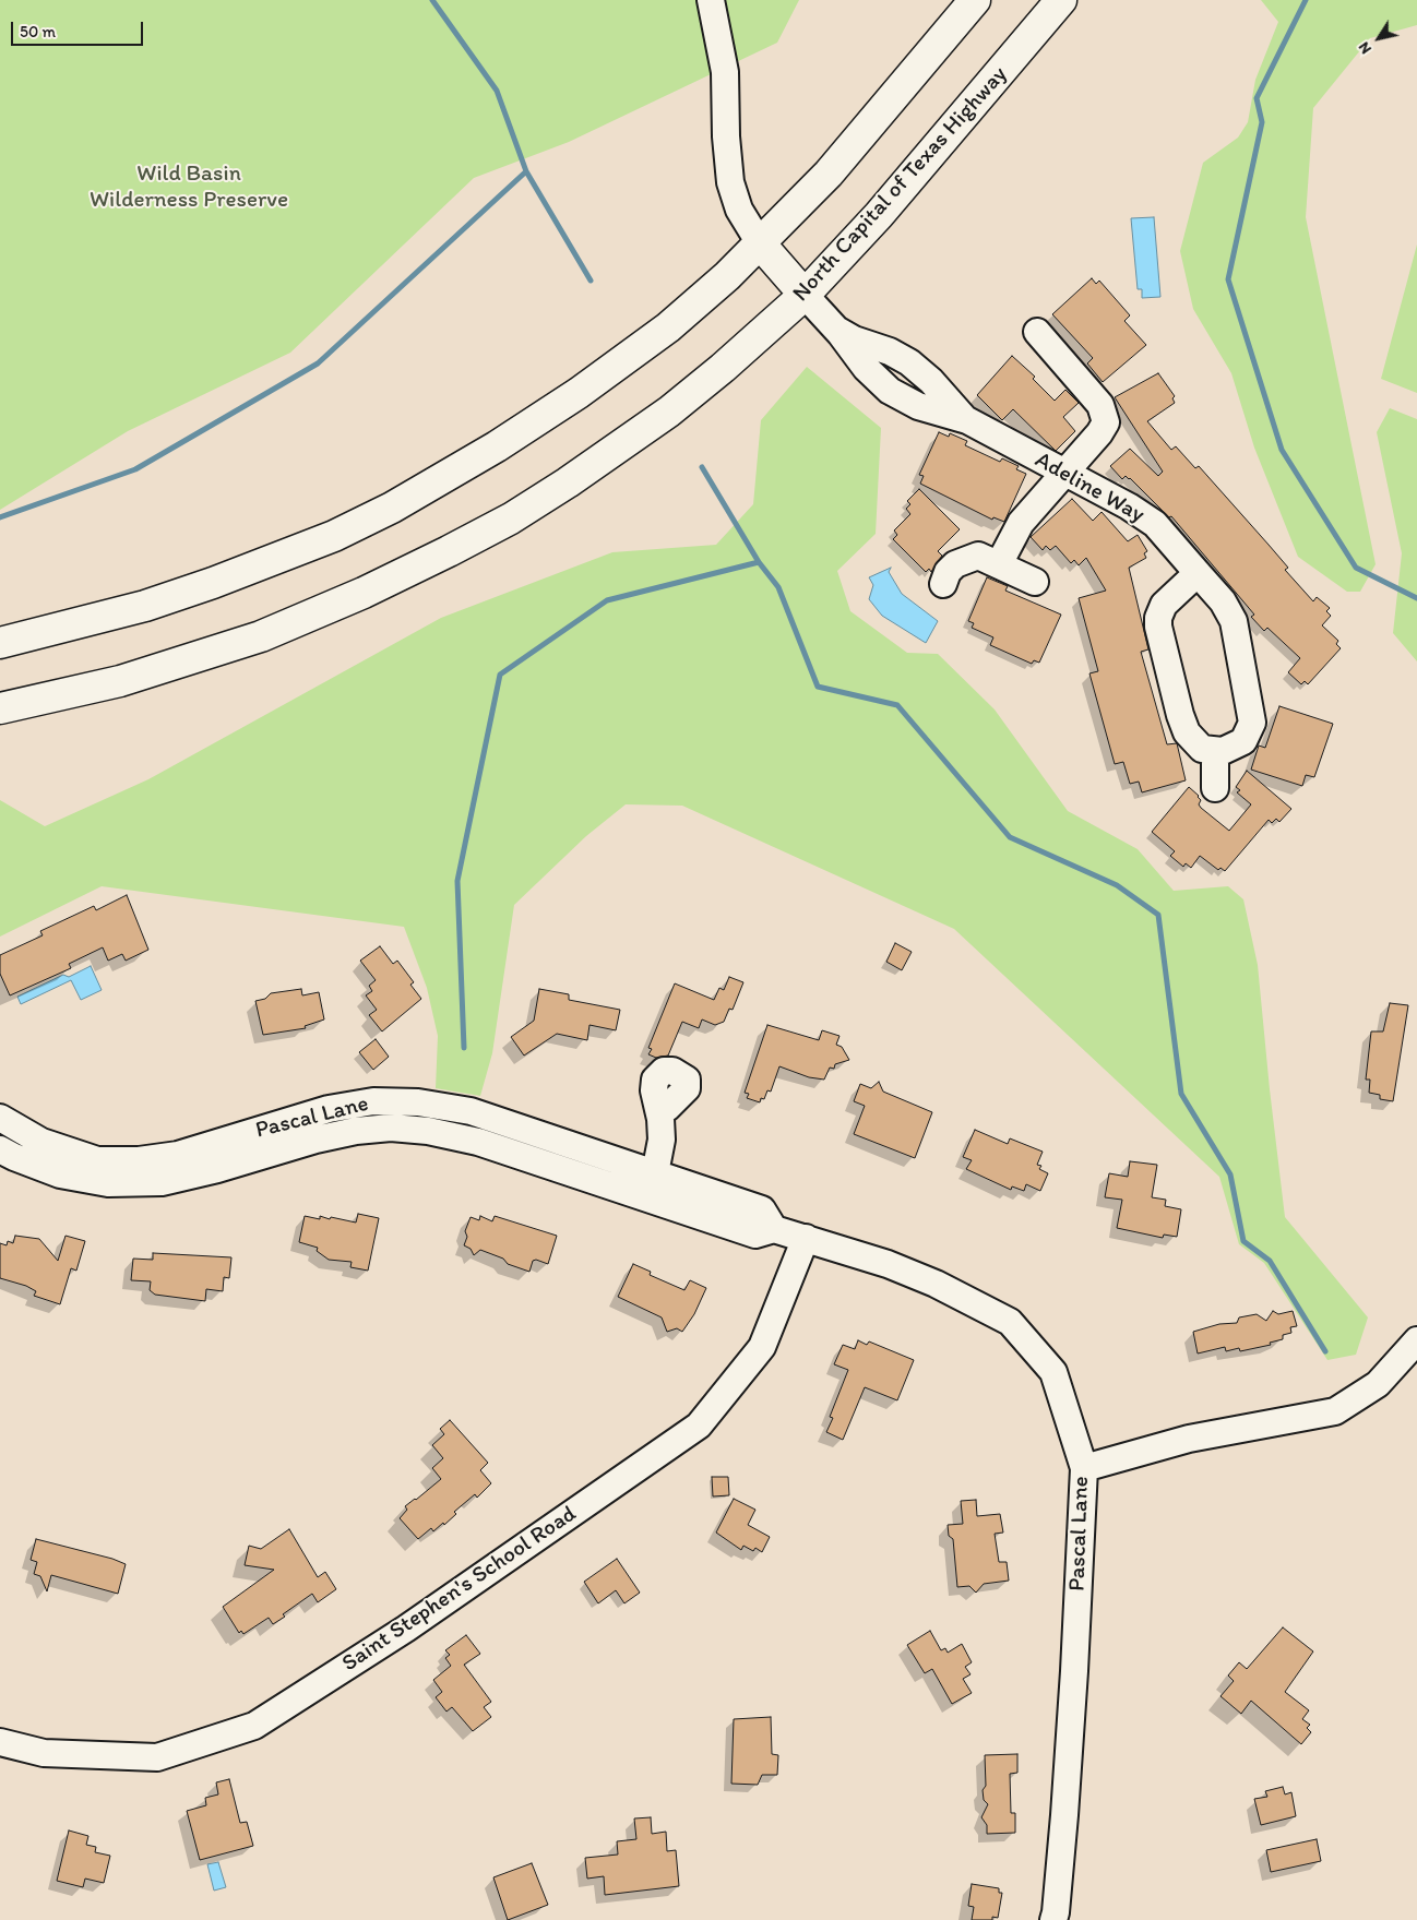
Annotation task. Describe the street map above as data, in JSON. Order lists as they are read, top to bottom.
{
  "streets": {
    "highway": ["North Capital of Texas Highway"],
    "street": ["Adeline Way", "Pascal Lane", "Saint Stephen's School Road"]
  },
  "crossings": [
    ["North Capital of Texas Highway", "Adeline Way"],
    ["Pascal Lane", "Saint Stephen's School Road"]
  ],
  "parks": ["Wild Basin Wilderness Preserve"],
  "scale_bar": "50 m",
  "north": "bottom left"
}
